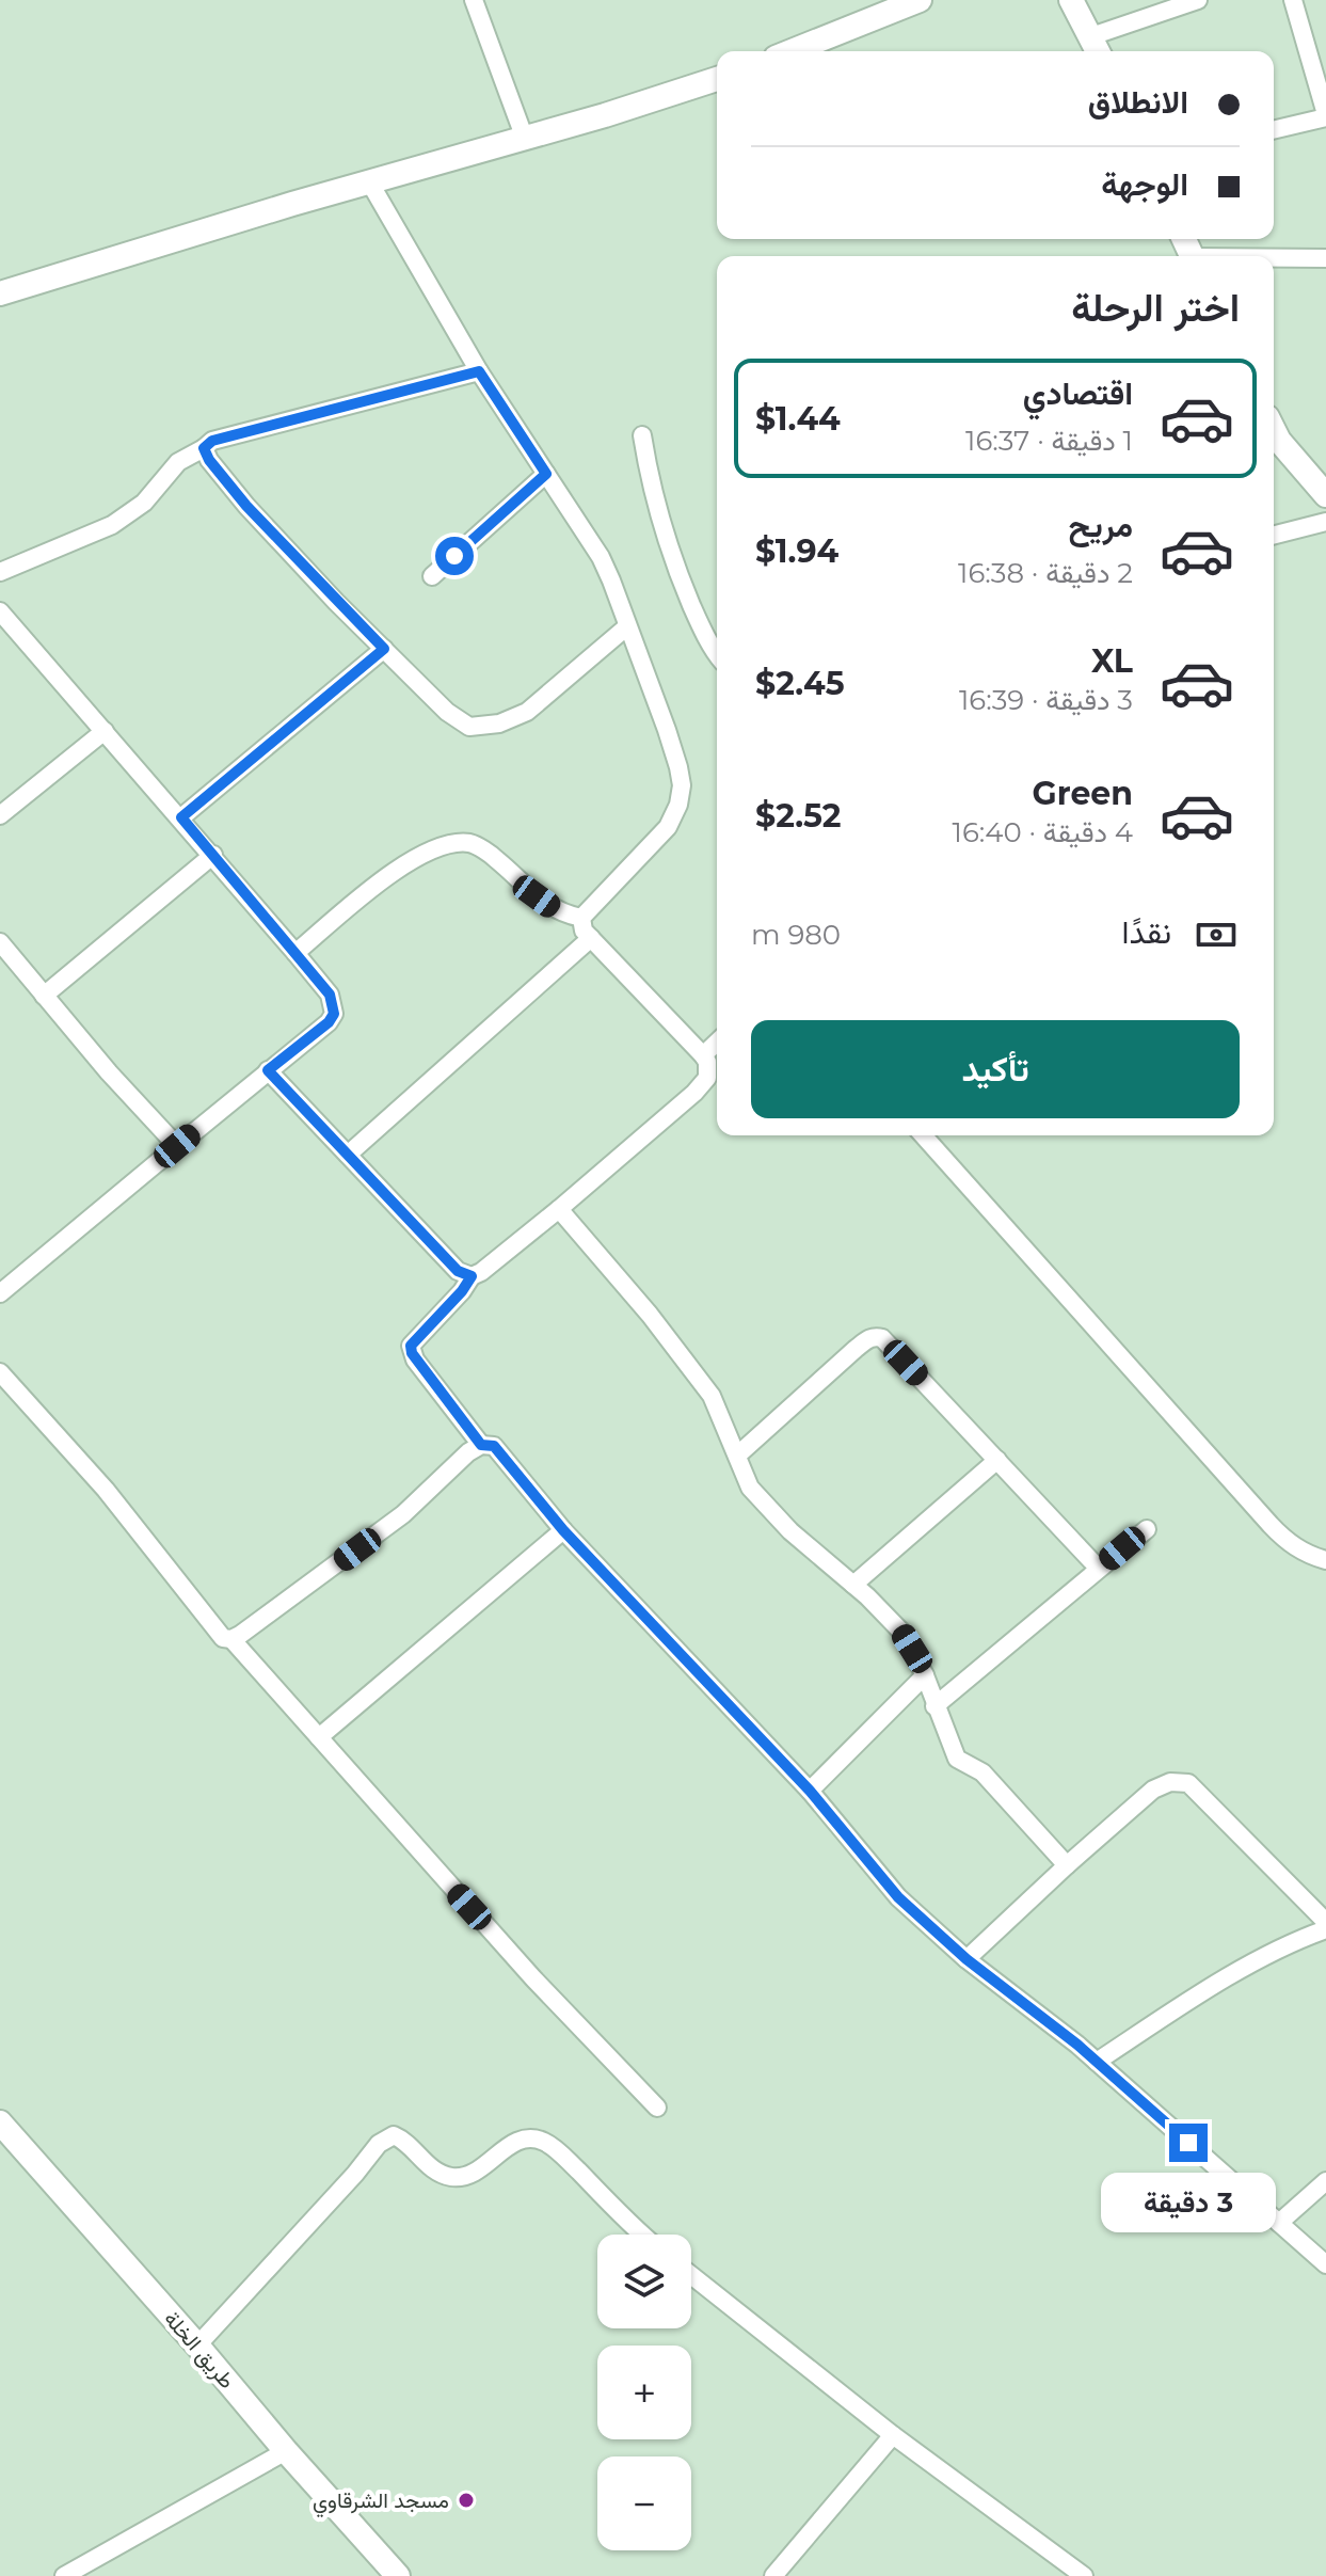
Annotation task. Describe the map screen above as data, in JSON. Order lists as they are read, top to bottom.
{
  "streets": {
    "main road": ["طريق الخلة"]
  },
  "places": ["مسجد الشرقاوي"],
  "page": {
    "banner": ["الانطلاق", "الوجهة"],
    "heading": "اختر الرحلة",
    "list": [
      {
        "name": "اقتصادي",
        "note": "1 دقيقة · 16:37",
        "value": "$1.44"
      },
      {
        "name": "مريح",
        "note": "2 دقيقة · 16:38",
        "value": "$1.94"
      },
      {
        "name": "XL",
        "note": "3 دقيقة · 16:39",
        "value": "$2.45"
      },
      {
        "name": "Green",
        "note": "4 دقيقة · 16:40",
        "value": "$2.52"
      }
    ],
    "pay": ["نقدًا", "980 m"],
    "buttons": "تأكيد",
    "bubble": "3 دقيقة",
    "map_buttons": ["+", "−"]
  }
}
